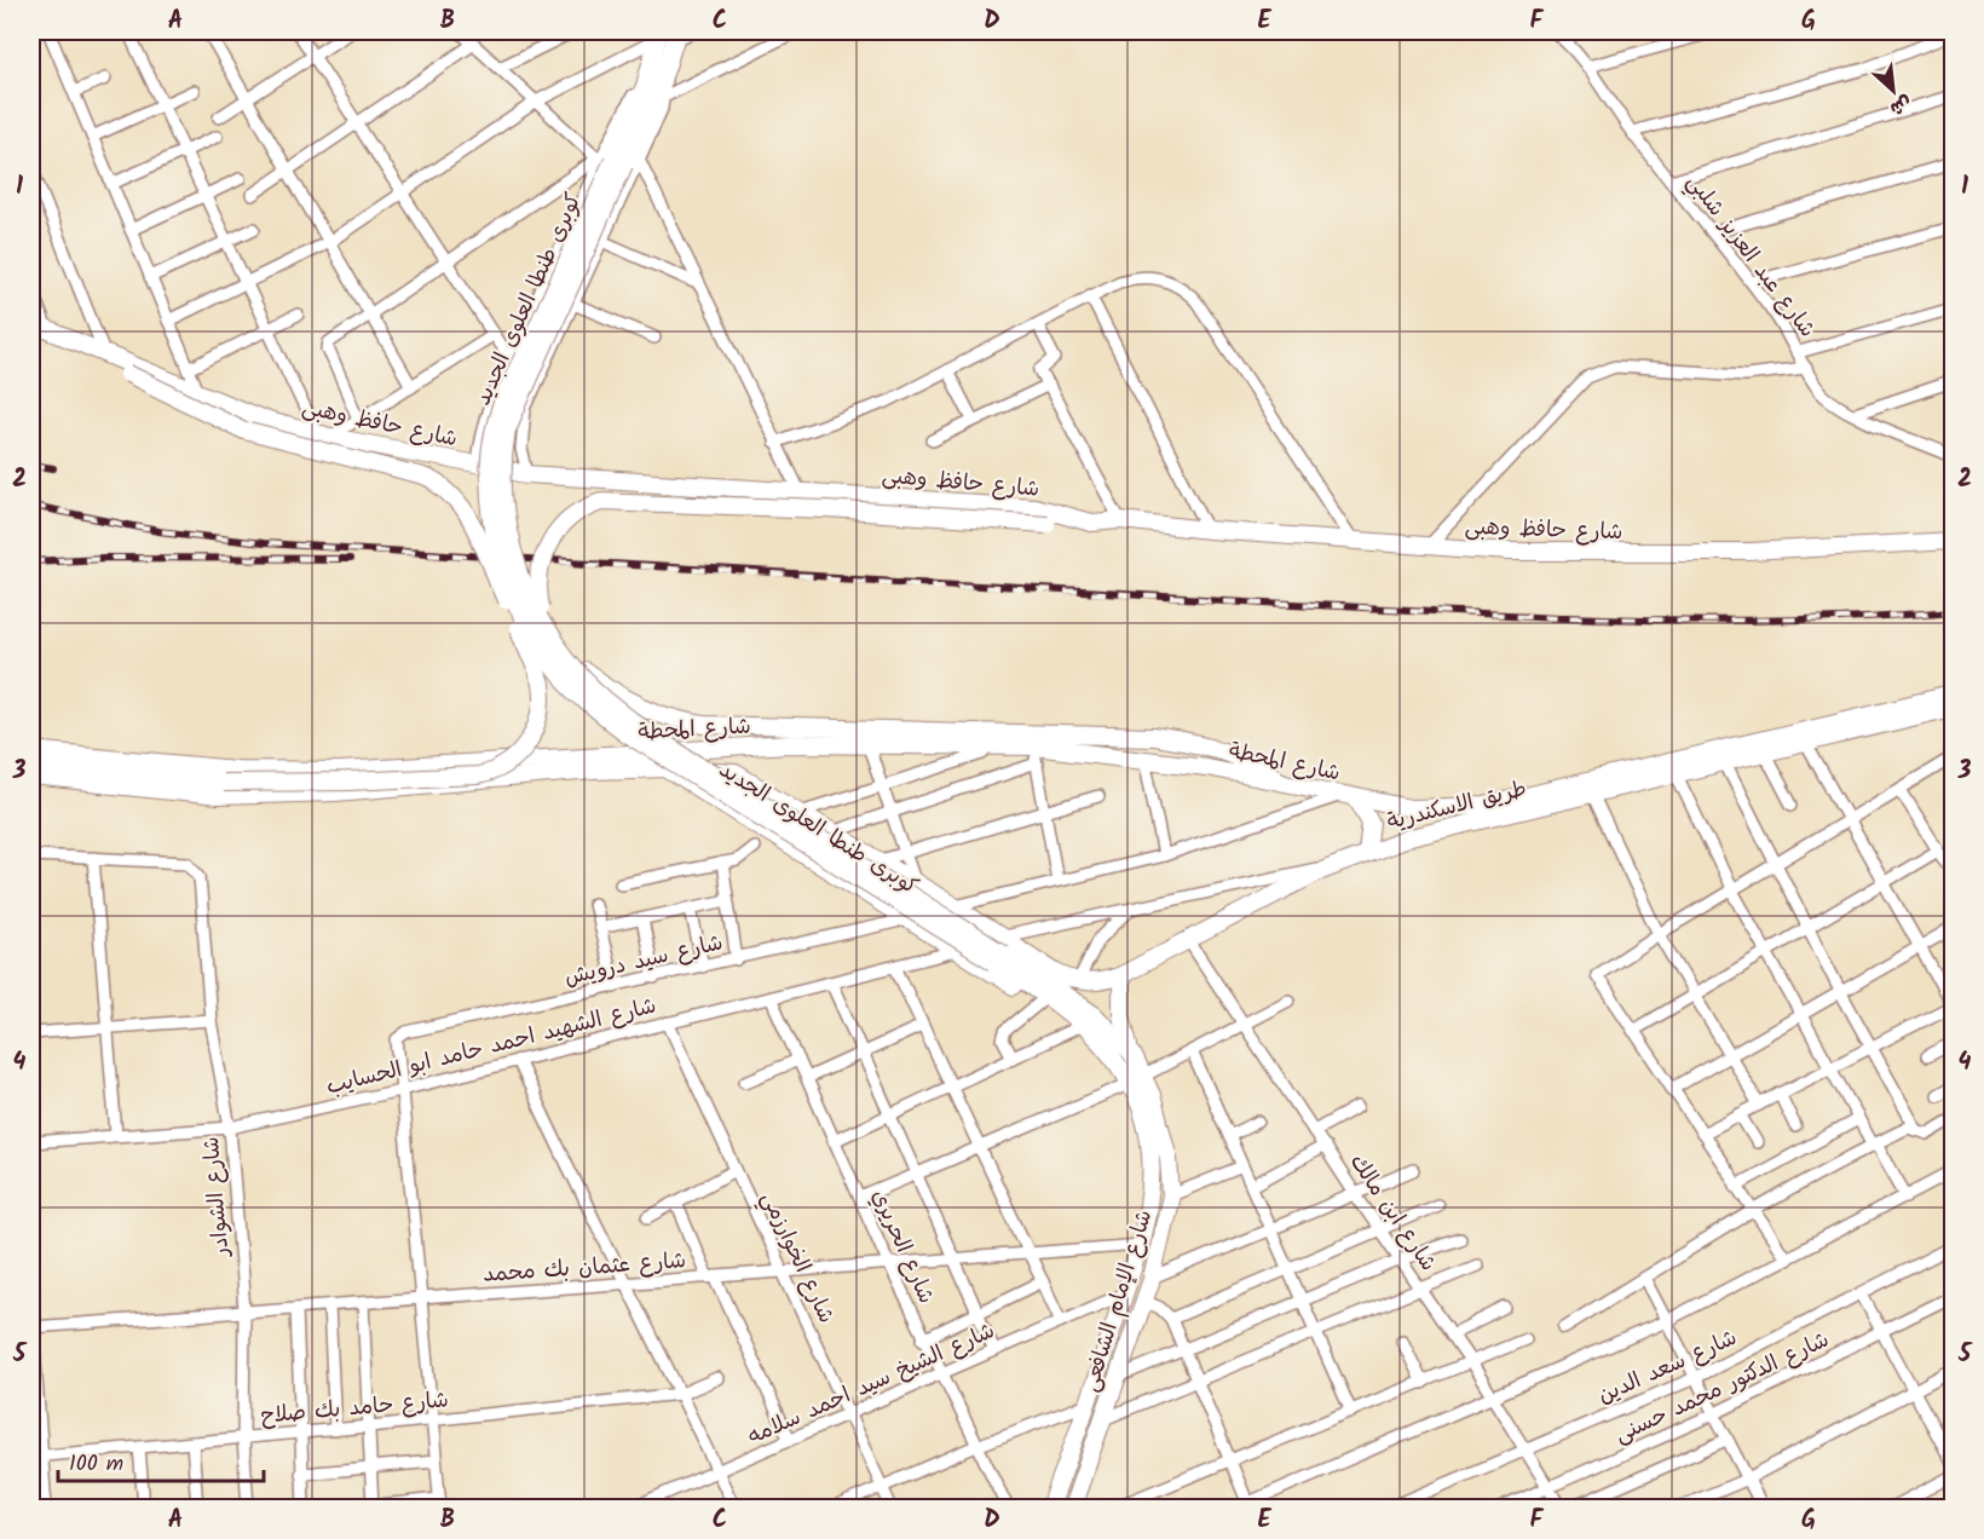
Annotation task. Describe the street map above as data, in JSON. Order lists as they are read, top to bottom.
{
  "streets": {
    "main road": [
      "كوبرى طنطا العلوى الجديد",
      "شارع حافظ وهبى",
      "شارع المحطة",
      "طريق الاسكندرية",
      "شارع الإمام الشافعى"
    ],
    "street": [
      "شارع عبد العزيز شلبي",
      "شارع سيد درويش",
      "شارع الشهيد احمد حامد ابو الحسايب",
      "شارع الشوادر",
      "شارع ابن مالك",
      "شارع الحريري",
      "شارع الخوارزمي",
      "شارع عثمان بك محمد",
      "شارع سعد الدين",
      "شارع الشيخ سيد احمد سلامه",
      "شارع الدكتور محمد حسنى",
      "شارع حامد بك صلاح"
    ]
  },
  "crossings": [
    ["كوبرى طنطا العلوى الجديد", "شارع الإمام الشافعى"],
    ["شارع المحطة", "طريق الاسكندرية"],
    ["شارع المحطة", "شارع الإمام الشافعى"],
    ["طريق الاسكندرية", "شارع ابن مالك"],
    ["شارع سيد درويش", "شارع الشهيد احمد حامد ابو الحسايب"],
    ["شارع سيد درويش", "شارع الإمام الشافعى"],
    ["شارع الشهيد احمد حامد ابو الحسايب", "شارع الشوادر"],
    ["شارع الشهيد احمد حامد ابو الحسايب", "شارع الحريري"],
    ["شارع الشهيد احمد حامد ابو الحسايب", "شارع الخوارزمي"],
    ["شارع الشهيد احمد حامد ابو الحسايب", "شارع الإمام الشافعى"],
    ["شارع الشوادر", "شارع عثمان بك محمد"],
    ["شارع الشوادر", "شارع حامد بك صلاح"],
    ["شارع ابن مالك", "شارع سعد الدين"],
    ["شارع ابن مالك", "شارع الدكتور محمد حسنى"],
    ["شارع الحريري", "شارع عثمان بك محمد"],
    ["شارع الحريري", "شارع الشيخ سيد احمد سلامه"],
    ["شارع الخوارزمي", "شارع عثمان بك محمد"],
    ["شارع الخوارزمي", "شارع الشيخ سيد احمد سلامه"],
    ["شارع عثمان بك محمد", "شارع الإمام الشافعى"],
    ["شارع الإمام الشافعى", "شارع الشيخ سيد احمد سلامه"]
  ],
  "scale_bar": "100 m",
  "north": "bottom right",
  "grid": {
    "columns": [
      "A",
      "B",
      "C",
      "D",
      "E",
      "F",
      "G"
    ],
    "rows": [
      "1",
      "2",
      "3",
      "4",
      "5"
    ]
  }
}
